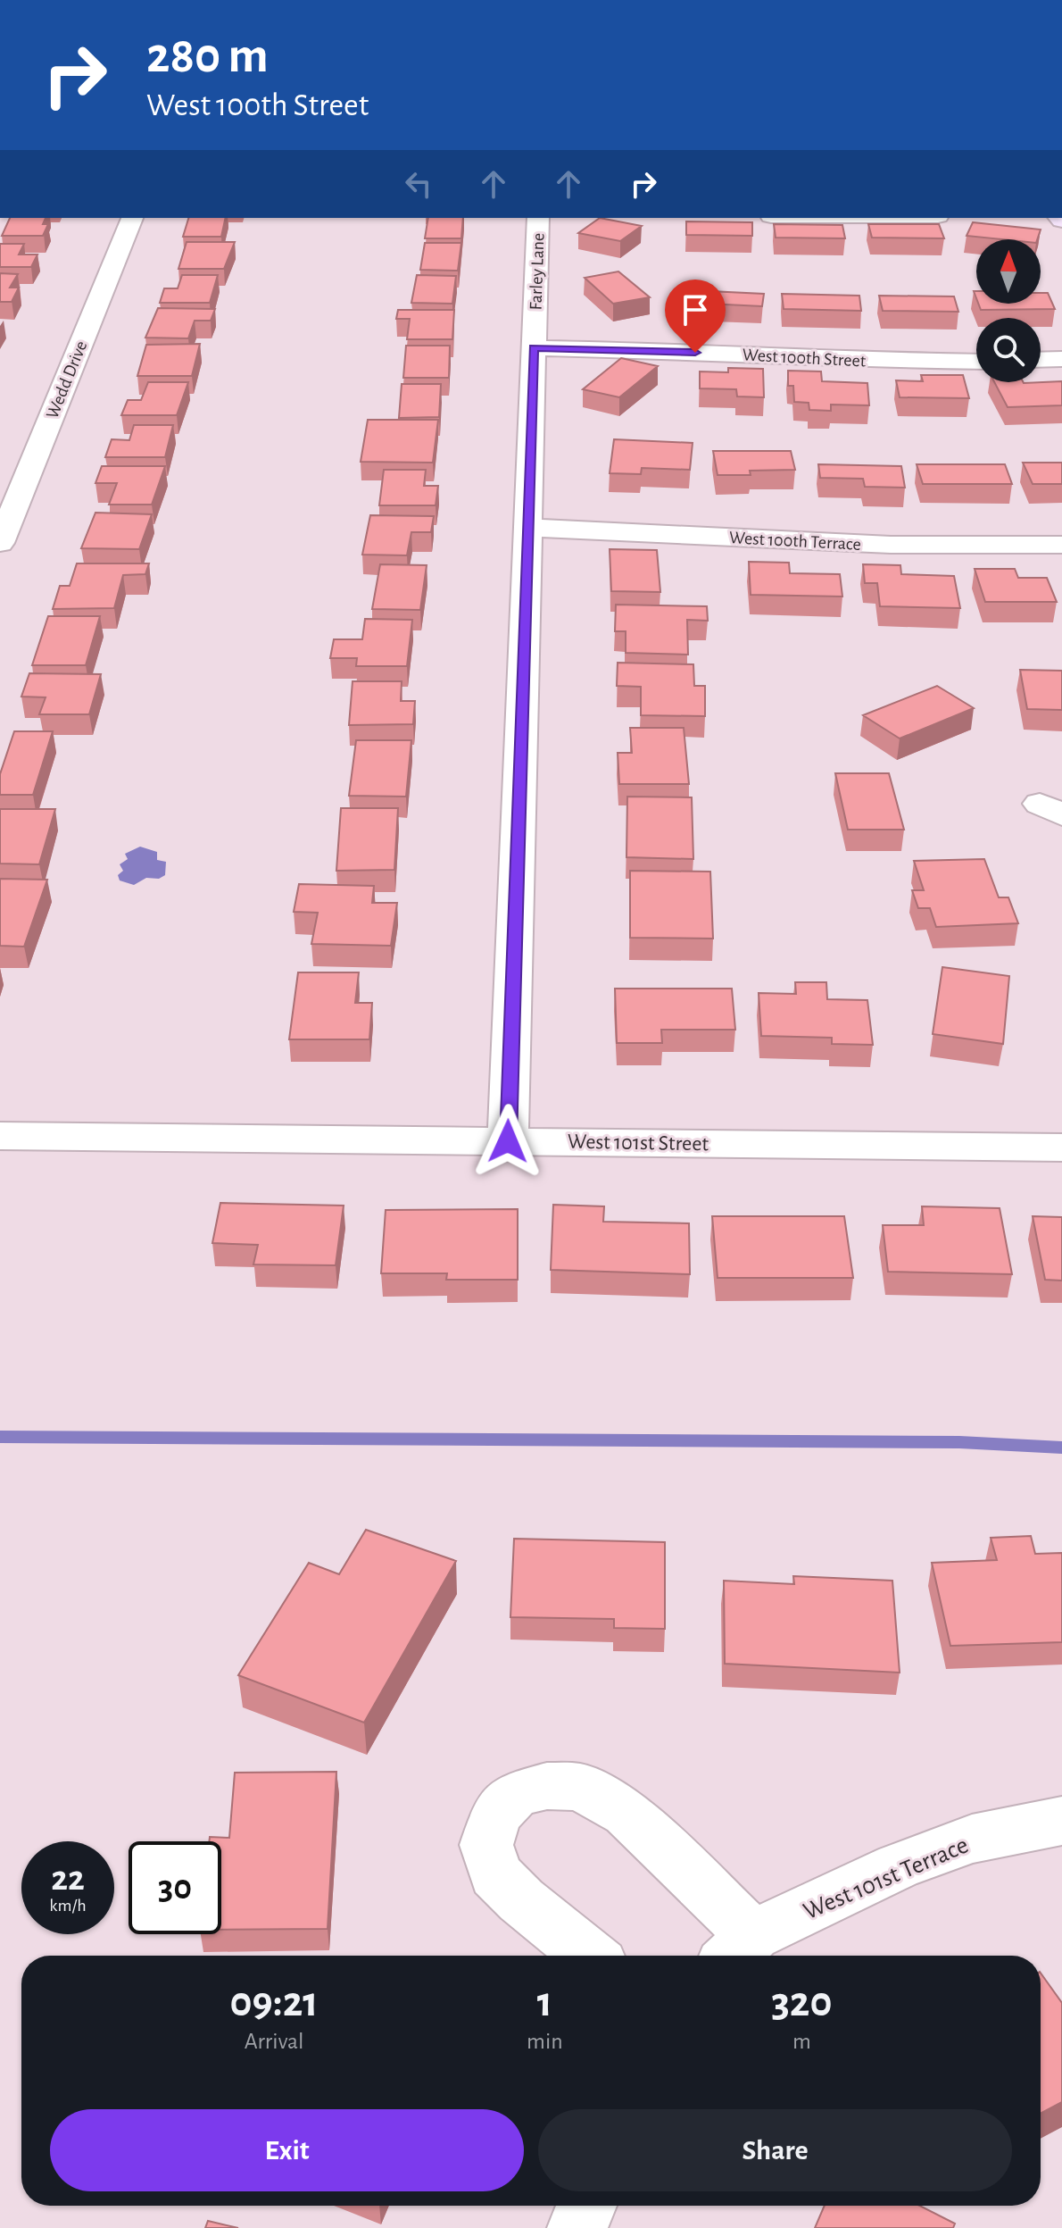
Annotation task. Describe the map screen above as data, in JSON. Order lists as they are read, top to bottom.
{
  "streets": {
    "street": [
      "Farley Lane",
      "West 100th Street",
      "Wedd Drive",
      "West 100th Terrace",
      "West 101st Street",
      "West 101st Terrace"
    ]
  },
  "crossings": [
    ["Farley Lane", "West 100th Street"],
    ["Farley Lane", "West 100th Terrace"],
    ["Farley Lane", "West 101st Street"]
  ],
  "north": "top",
  "page": {
    "turn": ["280 m", "West 100th Street"],
    "speed": "22 km/h",
    "limit": "30",
    "eta": [
      "09:21",
      "Arrival",
      "1",
      "min",
      "320",
      "m"
    ],
    "buttons": ["Exit", "Share"]
  }
}
